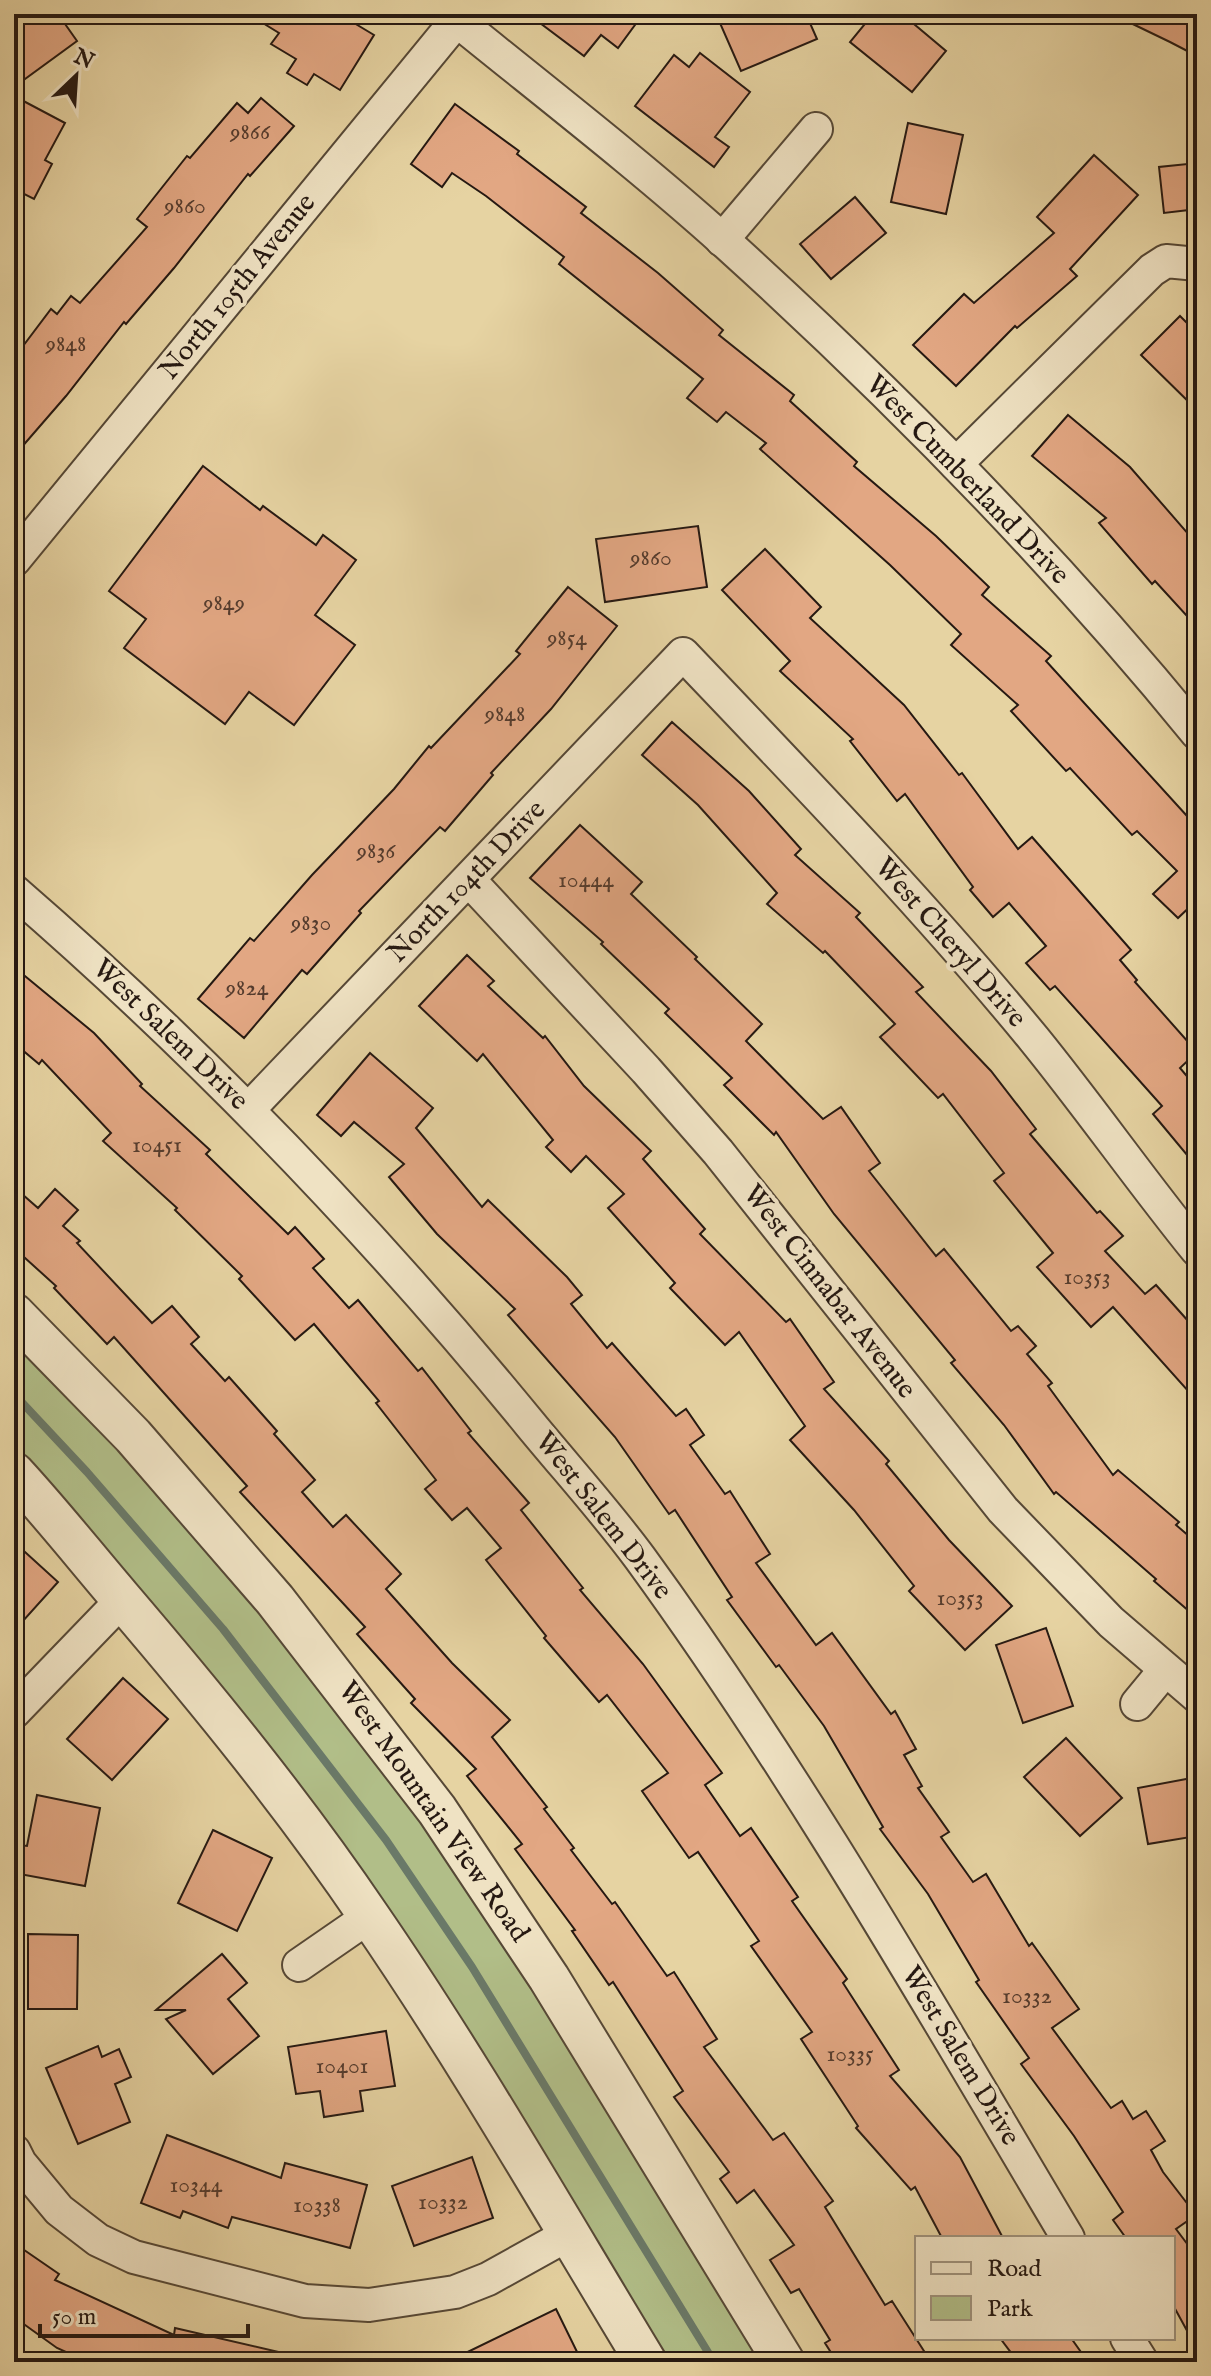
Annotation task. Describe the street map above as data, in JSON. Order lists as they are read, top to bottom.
{
  "streets": {
    "street": [
      "North 105th Avenue",
      "West Cumberland Drive",
      "North 104th Drive",
      "West Cheryl Drive",
      "West Salem Drive",
      "West Cinnabar Avenue",
      "West Mountain View Road"
    ]
  },
  "crossings": [
    ["North 105th Avenue", "West Cumberland Drive"],
    ["North 104th Drive", "West Cheryl Drive"],
    ["North 104th Drive", "West Salem Drive"],
    ["North 104th Drive", "West Cinnabar Avenue"]
  ],
  "house_numbers": [
    "9866",
    "9860",
    "9848",
    "9860",
    "9849",
    "9854",
    "9848",
    "9836",
    "10444",
    "9830",
    "9824",
    "10451",
    "10353",
    "10353",
    "10332",
    "10335",
    "10401",
    "10344",
    "10332",
    "10338"
  ],
  "legend": ["Road", "Park"],
  "scale_bar": "50 m",
  "north": "top right"
}
